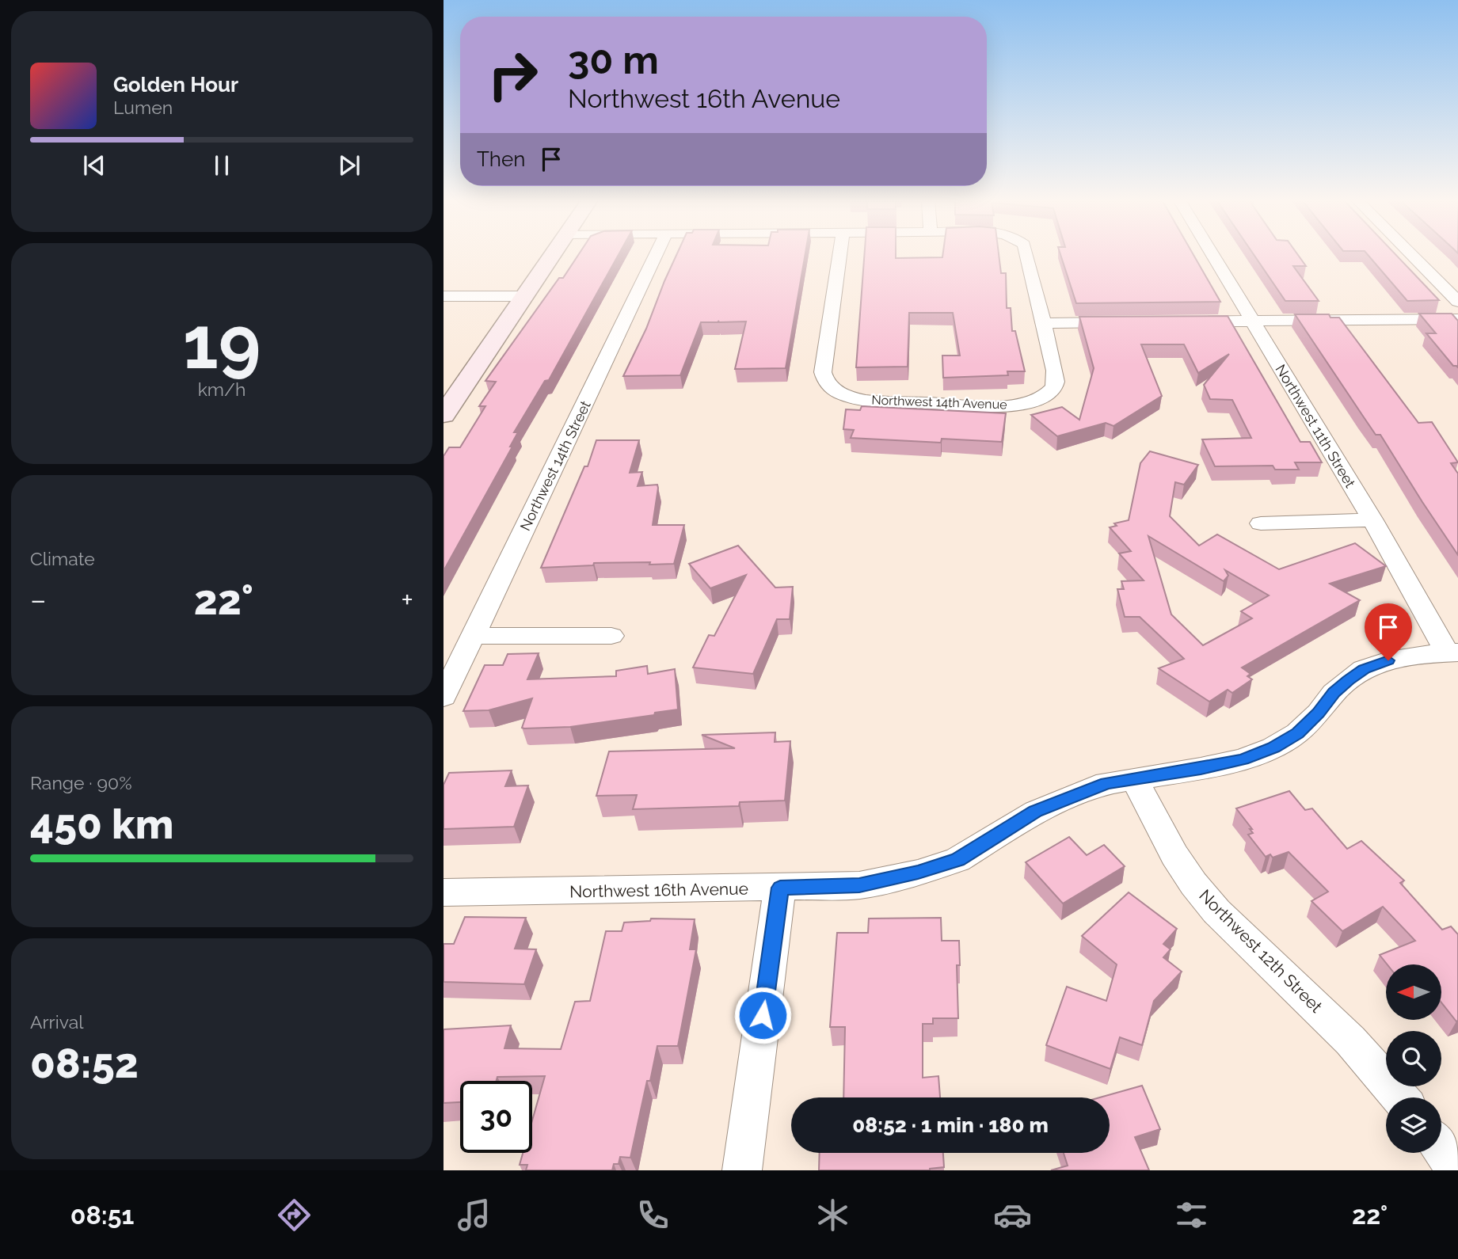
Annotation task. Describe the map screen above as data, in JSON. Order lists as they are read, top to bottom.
{
  "streets": {
    "street": [
      "Northwest 14th Avenue",
      "Northwest 11th Street",
      "Northwest 14th Street",
      "Northwest 16th Avenue",
      "Northwest 12th Street"
    ]
  },
  "crossings": [
    ["Northwest 11th Street", "Northwest 16th Avenue"],
    ["Northwest 16th Avenue", "Northwest 12th Street"]
  ],
  "north": "left",
  "page": {
    "turn": ["30 m", "Northwest 16th Avenue"],
    "song": ["Golden Hour", "Lumen"],
    "then": "Then",
    "tile": [
      ["19", "km/h"],
      "Climate",
      ["Range · 90%", "450 km"],
      ["Arrival", "08:52"]
    ],
    "heat": ["−", "22°", "+"],
    "limit": "30",
    "trip": "08:52 · 1 min · 180 m",
    "tabs": ["08:51", "22°"]
  }
}
